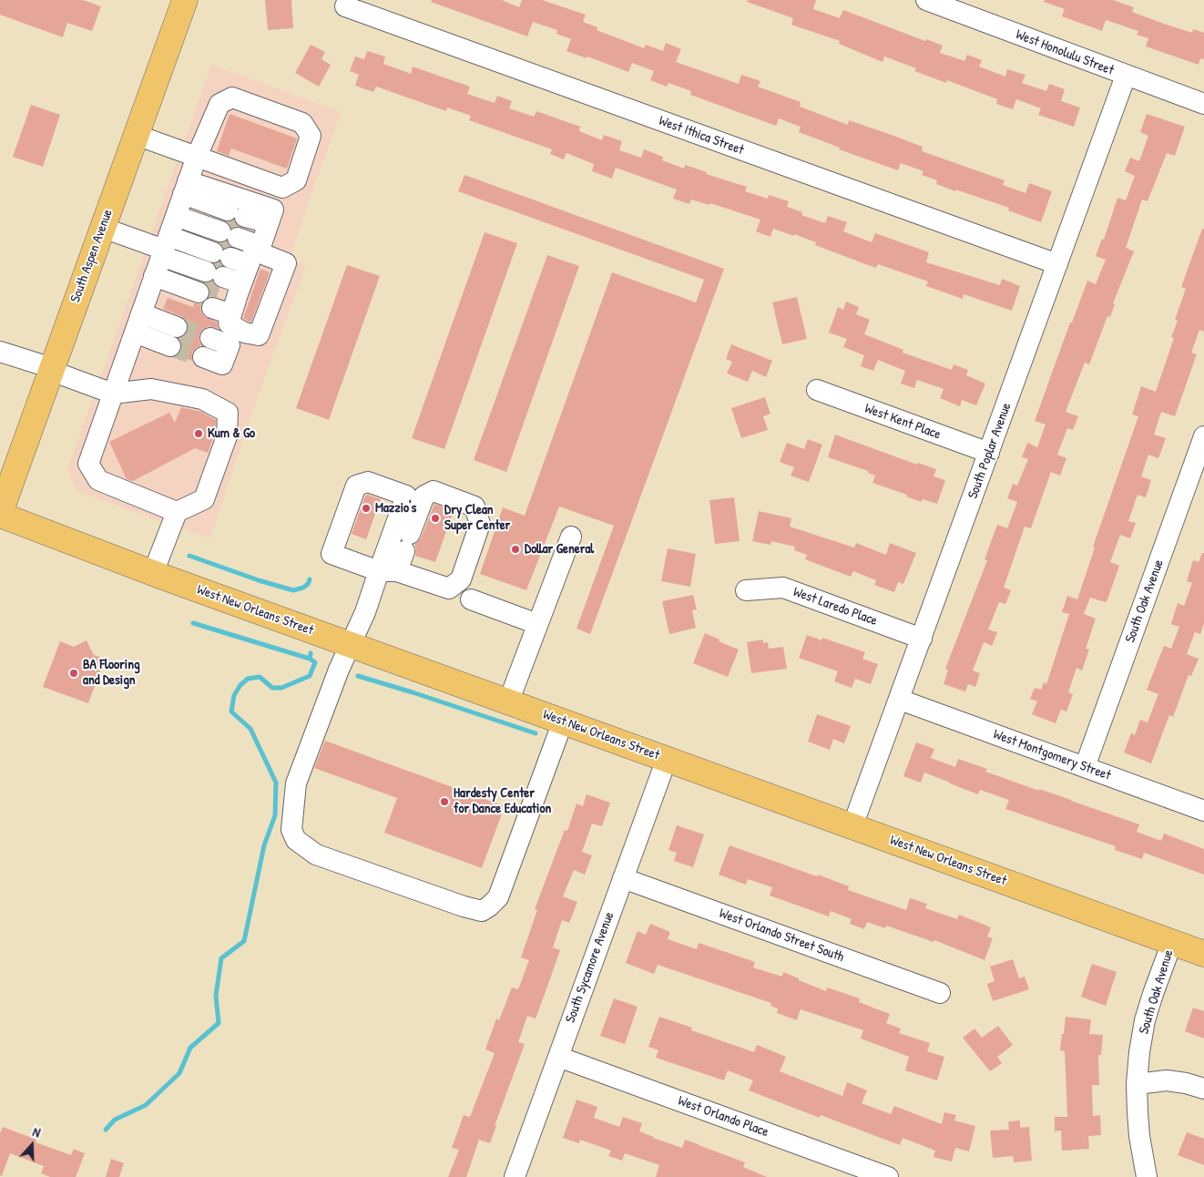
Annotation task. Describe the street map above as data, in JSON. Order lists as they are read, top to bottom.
{
  "streets": {
    "main road": ["South Aspen Avenue", "West New Orleans Street"],
    "street": [
      "West Honolulu Street",
      "West Ithica Street",
      "West Kent Place",
      "South Poplar Avenue",
      "South Oak Avenue",
      "West Laredo Place",
      "West Montgomery Street",
      "West Orlando Street South",
      "South Sycamore Avenue",
      "West Orlando Place"
    ]
  },
  "crossings": [
    ["West Honolulu Street", "South Poplar Avenue"],
    ["West Ithica Street", "South Poplar Avenue"],
    ["South Aspen Avenue", "West New Orleans Street"],
    ["West Kent Place", "South Poplar Avenue"],
    ["South Poplar Avenue", "West Laredo Place"],
    ["South Poplar Avenue", "West New Orleans Street"],
    ["South Poplar Avenue", "West Montgomery Street"],
    ["South Oak Avenue", "West New Orleans Street"],
    ["South Oak Avenue", "West Montgomery Street"],
    ["West New Orleans Street", "South Sycamore Avenue"],
    ["West Orlando Street South", "South Sycamore Avenue"],
    ["South Sycamore Avenue", "West Orlando Place"]
  ],
  "places": [
    "Kum & Go",
    "Mazzio's",
    "Dry Clean Super Center",
    "Dollar General",
    "BA Flooring and Design",
    "Hardesty Center for Dance Education"
  ],
  "north": "top"
}
